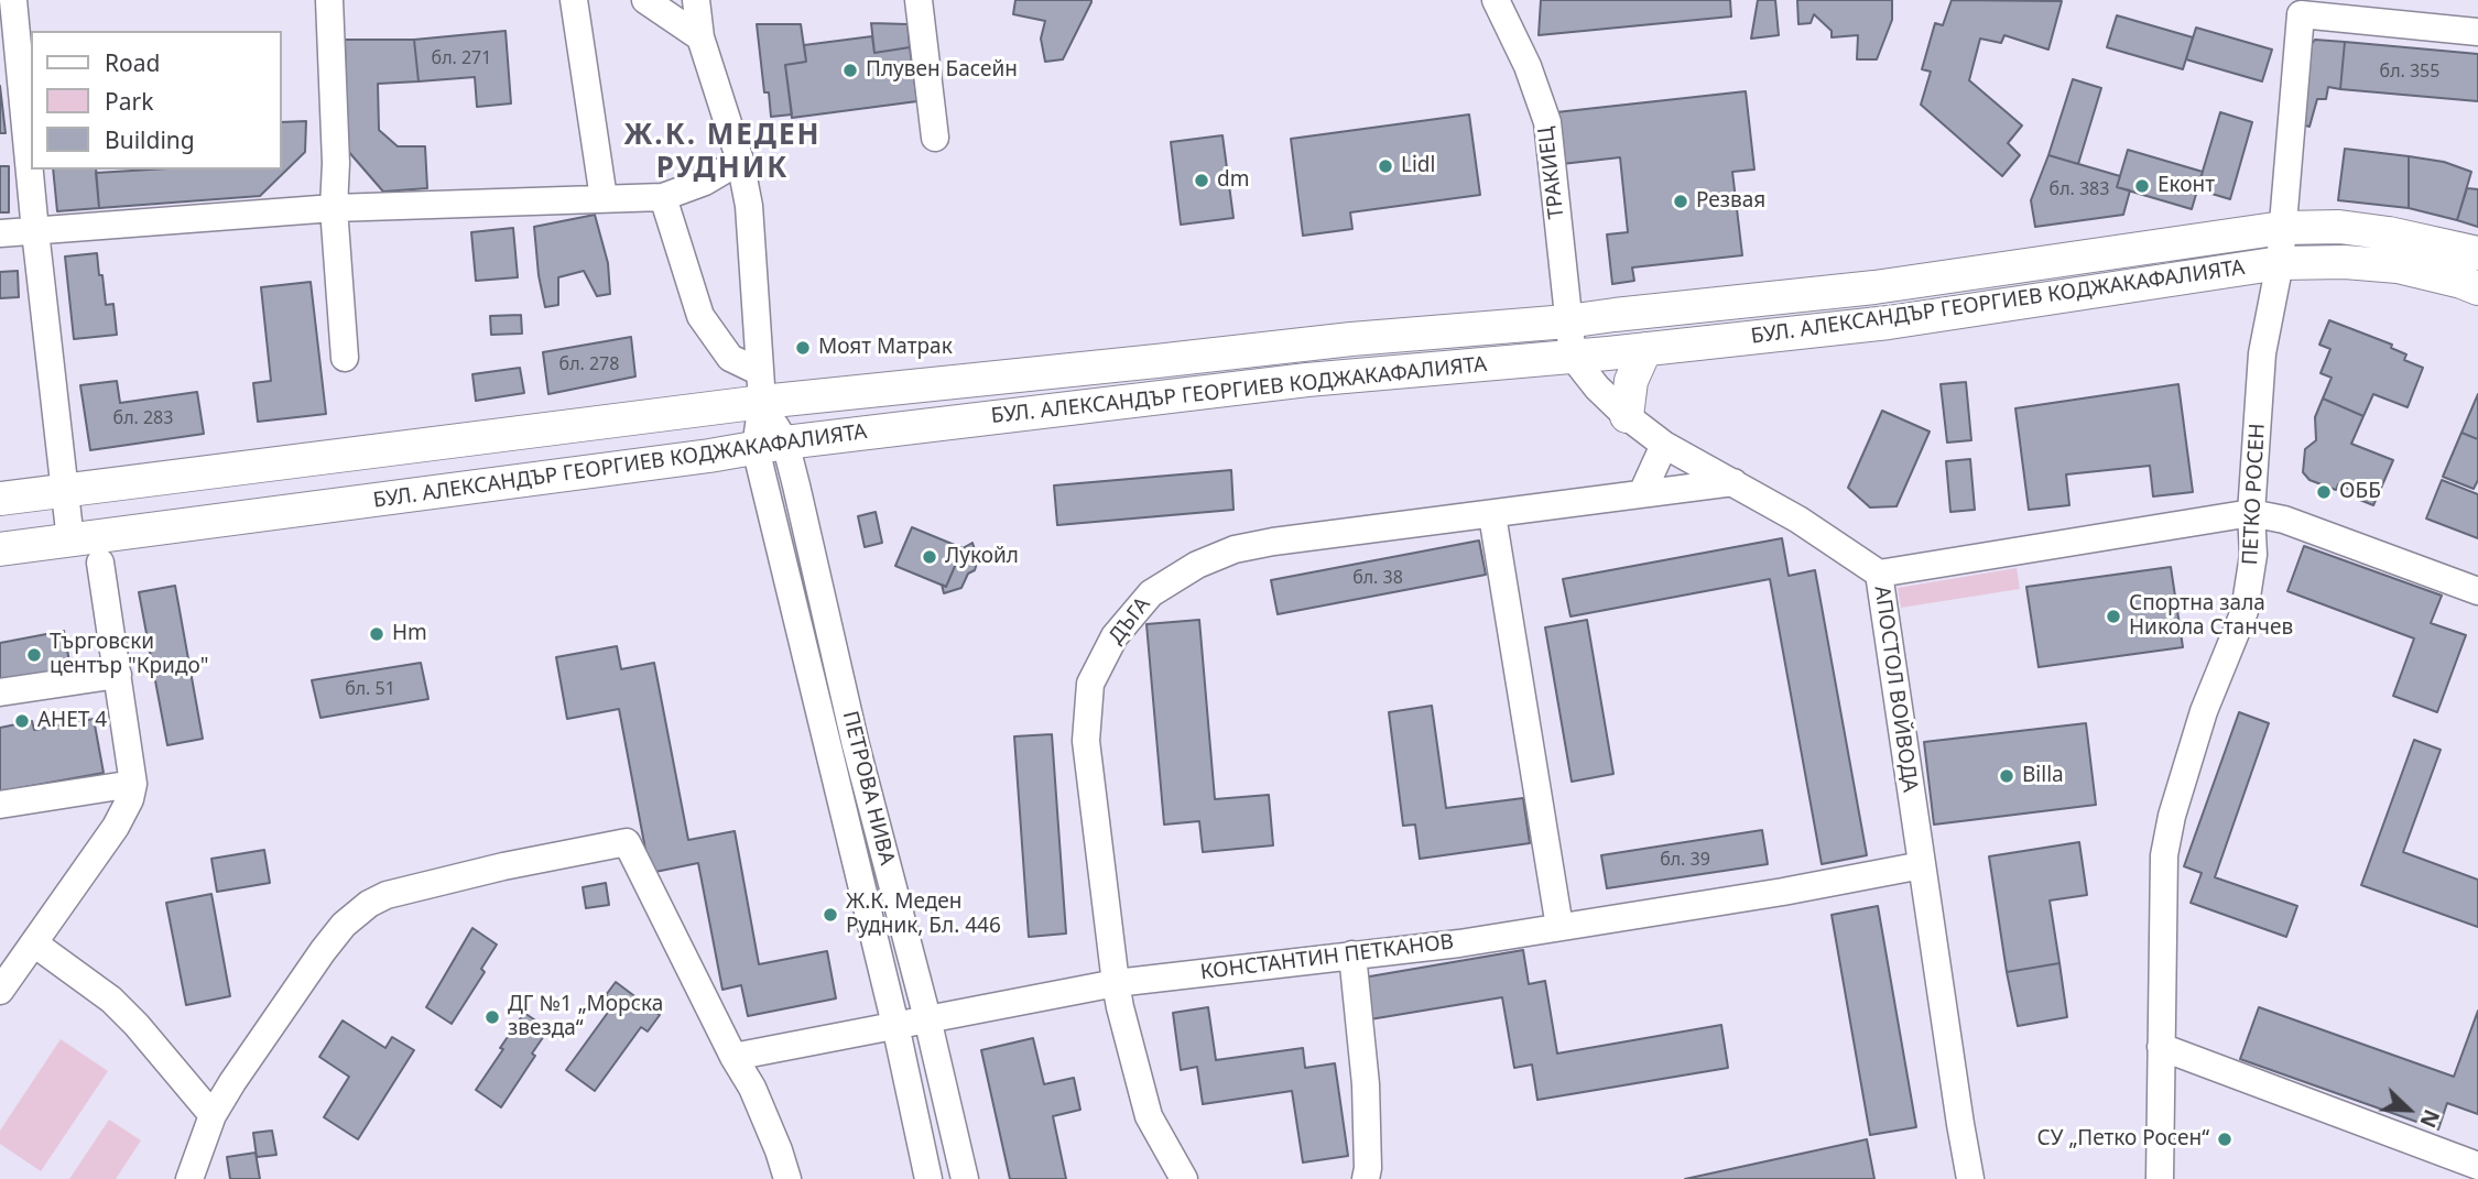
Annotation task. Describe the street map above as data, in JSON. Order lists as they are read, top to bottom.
{
  "streets": {
    "main road": ["БУЛ. АЛЕКСАНДЪР ГЕОРГИЕВ КОДЖАКАФАЛИЯТА"],
    "street": [
      "ТРАКИЕЦ",
      "ПЕТКО РОСЕН",
      "ДЪГА",
      "АПОСТОЛ ВОЙВОДА",
      "ПЕТРОВА НИВА",
      "КОНСТАНТИН ПЕТКАНОВ"
    ]
  },
  "crossings": [
    ["ТРАКИЕЦ", "БУЛ. АЛЕКСАНДЪР ГЕОРГИЕВ КОДЖАКАФАЛИЯТА"],
    ["ТРАКИЕЦ", "АПОСТОЛ ВОЙВОДА"],
    ["БУЛ. АЛЕКСАНДЪР ГЕОРГИЕВ КОДЖАКАФАЛИЯТА", "ПЕТКО РОСЕН"],
    ["БУЛ. АЛЕКСАНДЪР ГЕОРГИЕВ КОДЖАКАФАЛИЯТА", "АПОСТОЛ ВОЙВОДА"],
    ["БУЛ. АЛЕКСАНДЪР ГЕОРГИЕВ КОДЖАКАФАЛИЯТА", "ПЕТРОВА НИВА"],
    ["ДЪГА", "АПОСТОЛ ВОЙВОДА"],
    ["ДЪГА", "КОНСТАНТИН ПЕТКАНОВ"],
    ["АПОСТОЛ ВОЙВОДА", "КОНСТАНТИН ПЕТКАНОВ"],
    ["ПЕТРОВА НИВА", "КОНСТАНТИН ПЕТКАНОВ"]
  ],
  "districts": ["Ж.К. МЕДЕН РУДНИК"],
  "places": [
    "Плувен Басейн",
    "Lidl",
    "dm",
    "Еконт",
    "Резвая",
    "Моят Матрак",
    "ОББ",
    "Лукойл",
    "Спортна зала Никола Станчев",
    "Hm",
    "Търговски център \"Кридо\"",
    "АНЕТ 4",
    "Billa",
    "Ж.К. Меден Рудник, Бл. 446",
    "ДГ №1 „Морска звезда“",
    "СУ „Петко Росен“"
  ],
  "house_numbers": [
    "бл. 271",
    "бл. 355",
    "бл. 383",
    "бл. 278",
    "бл. 283",
    "бл. 38",
    "бл. 51",
    "бл. 39"
  ],
  "legend": ["Road", "Park", "Building"],
  "north": "bottom right"
}
